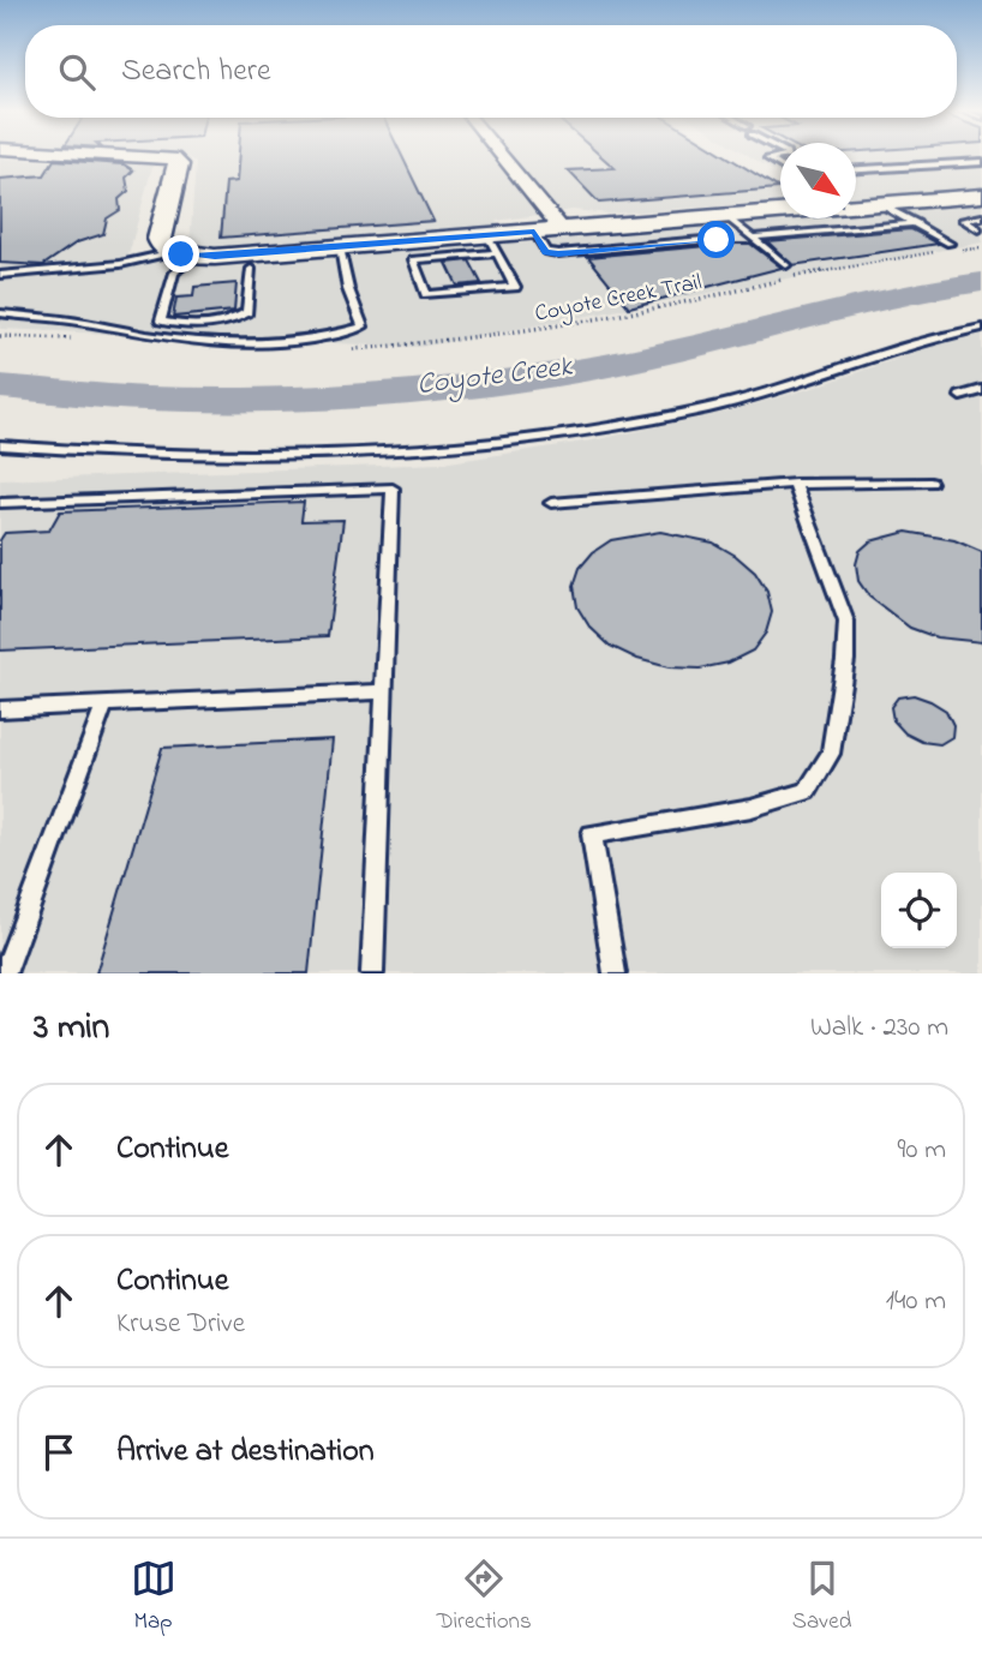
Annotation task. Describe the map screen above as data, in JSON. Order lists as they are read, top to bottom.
{
  "streets": {
    "path": ["Coyote Creek Trail"]
  },
  "water": ["Coyote Creek"],
  "north": "bottom right",
  "page": {
    "search": "Search here",
    "heading": ["3 min", "Walk · 230 m"],
    "list": [
      ["Continue", "90 m"],
      ["Continue", "Kruse Drive", "140 m"],
      "Arrive at destination"
    ],
    "nav": ["Map", "Directions", "Saved"]
  }
}
